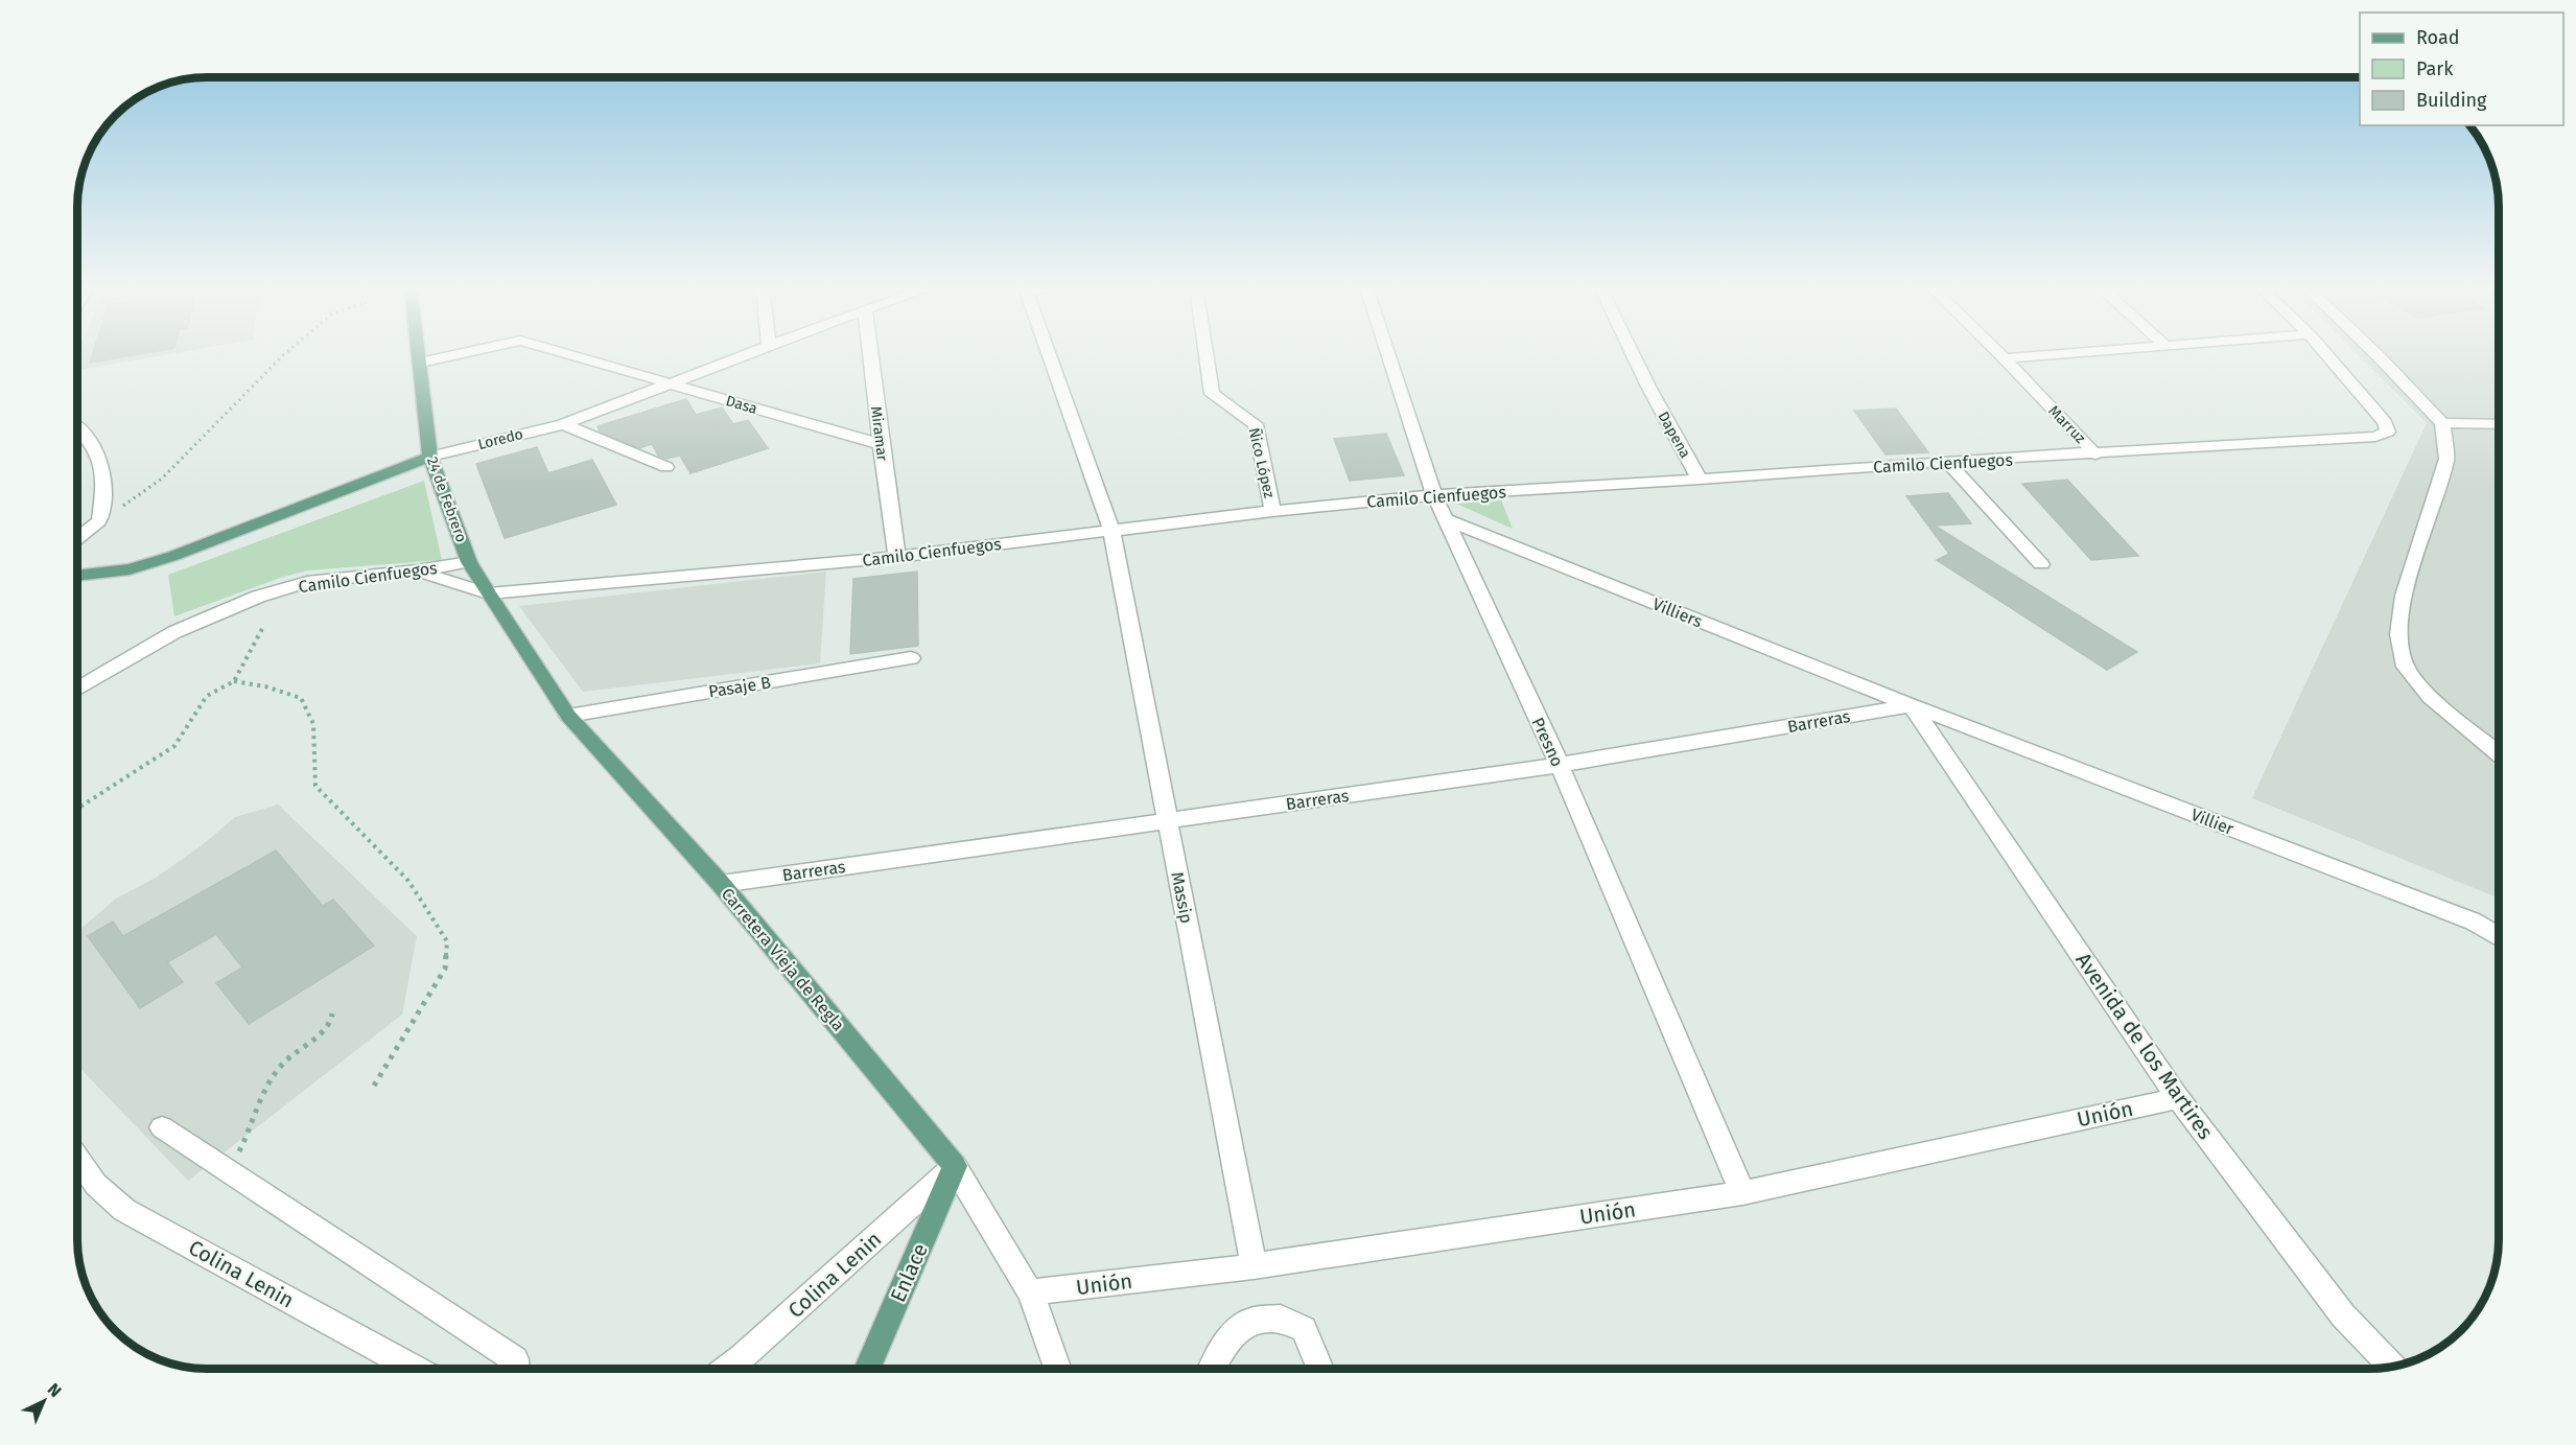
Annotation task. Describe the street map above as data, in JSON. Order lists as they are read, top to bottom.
{
  "streets": {
    "main road": [
      "Loredo",
      "24 de Febrero",
      "Carretera Vieja de Regla",
      "Enlace"
    ],
    "street": [
      "Dasa",
      "Marruz",
      "Miramar",
      "Dapena",
      "Ñico López",
      "Camilo Cienfuegos",
      "Villiers",
      "Pasaje B",
      "Barreras",
      "Presno",
      "Villier",
      "Massip",
      "Avenida de los Martires",
      "Unión",
      "Colina Lenin"
    ]
  },
  "crossings": [
    ["Dasa", "Miramar"],
    ["Dasa", "Loredo"],
    ["Dasa", "24 de Febrero"],
    ["Marruz", "Camilo Cienfuegos"],
    ["Miramar", "Camilo Cienfuegos"],
    ["Dapena", "Camilo Cienfuegos"],
    ["Loredo", "24 de Febrero"],
    ["Ñico López", "Camilo Cienfuegos"],
    ["Camilo Cienfuegos", "24 de Febrero"],
    ["Camilo Cienfuegos", "Presno"],
    ["Camilo Cienfuegos", "Massip"],
    ["Camilo Cienfuegos", "Carretera Vieja de Regla"],
    ["24 de Febrero", "Carretera Vieja de Regla"],
    ["Villiers", "Barreras"],
    ["Villiers", "Presno"],
    ["Villiers", "Villier"],
    ["Villiers", "Avenida de los Martires"],
    ["Pasaje B", "Carretera Vieja de Regla"],
    ["Barreras", "Presno"],
    ["Barreras", "Villier"],
    ["Barreras", "Massip"],
    ["Barreras", "Carretera Vieja de Regla"],
    ["Barreras", "Avenida de los Martires"],
    ["Presno", "Unión"],
    ["Villier", "Avenida de los Martires"],
    ["Massip", "Unión"],
    ["Carretera Vieja de Regla", "Unión"],
    ["Carretera Vieja de Regla", "Enlace"],
    ["Carretera Vieja de Regla", "Colina Lenin"],
    ["Avenida de los Martires", "Unión"],
    ["Enlace", "Colina Lenin"]
  ],
  "legend": ["Road", "Park", "Building"],
  "north": "top right"
}
